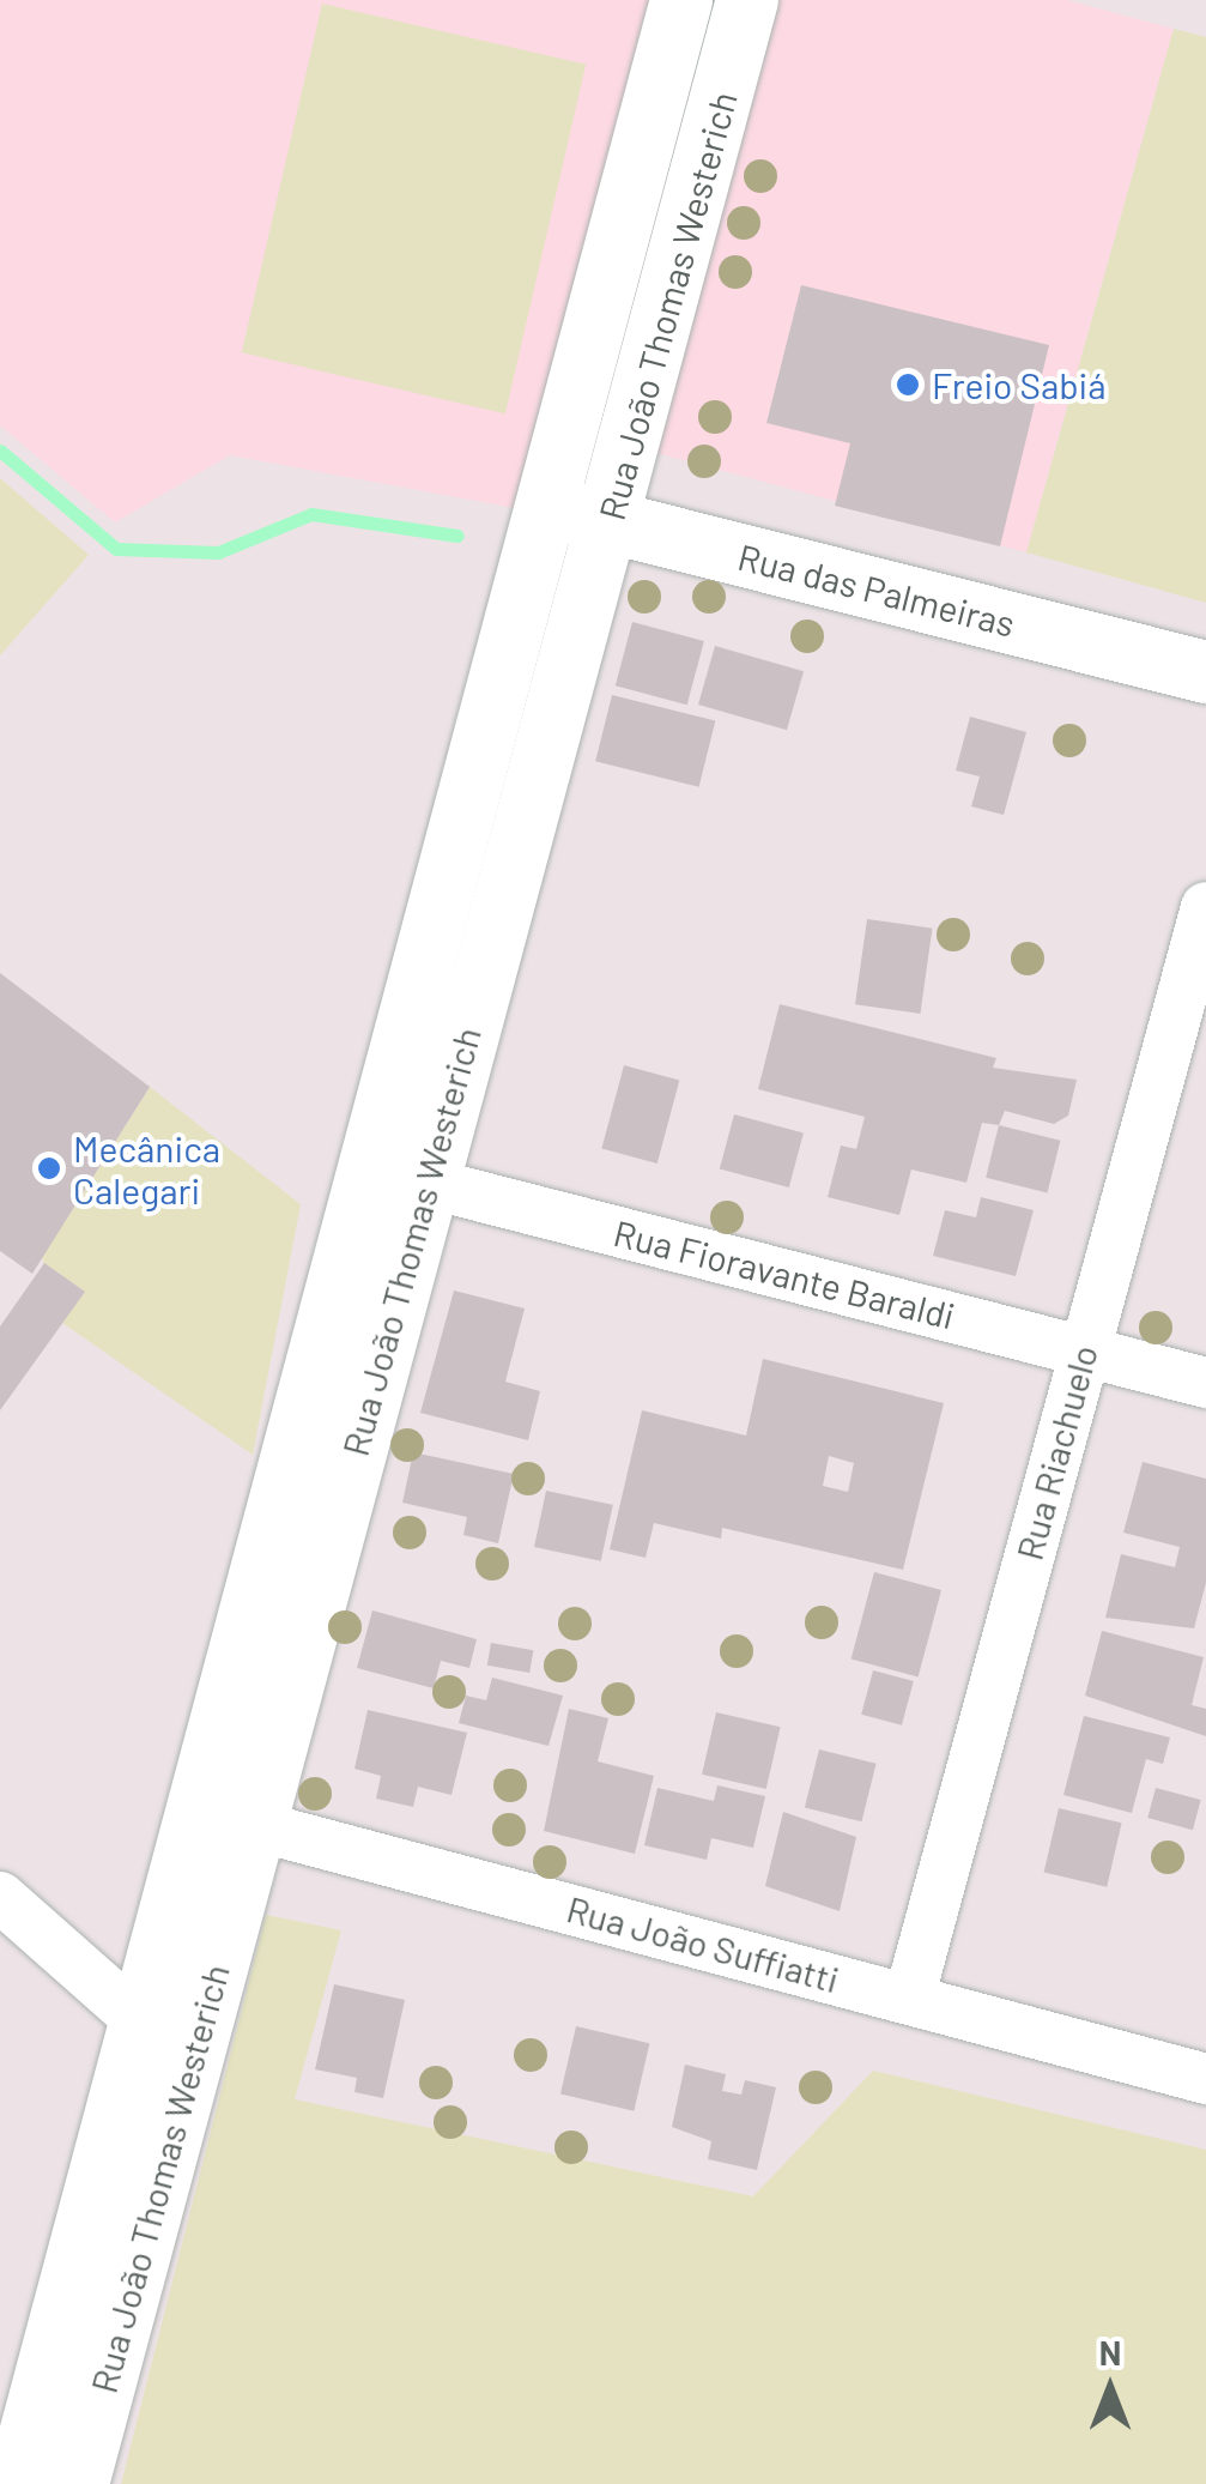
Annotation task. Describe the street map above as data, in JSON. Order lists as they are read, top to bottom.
{
  "streets": {
    "street": [
      "Rua João Thomas Westerich",
      "Rua das Palmeiras",
      "Rua Fioravante Baraldi",
      "Rua Riachuelo",
      "Rua João Suffiatti"
    ]
  },
  "crossings": [
    ["Rua João Thomas Westerich", "Rua das Palmeiras"],
    ["Rua João Thomas Westerich", "Rua Fioravante Baraldi"],
    ["Rua João Thomas Westerich", "Rua João Suffiatti"],
    ["Rua Fioravante Baraldi", "Rua Riachuelo"],
    ["Rua Riachuelo", "Rua João Suffiatti"]
  ],
  "places": ["Freio Sabiá", "Mecânica Calegari"],
  "north": "top"
}
